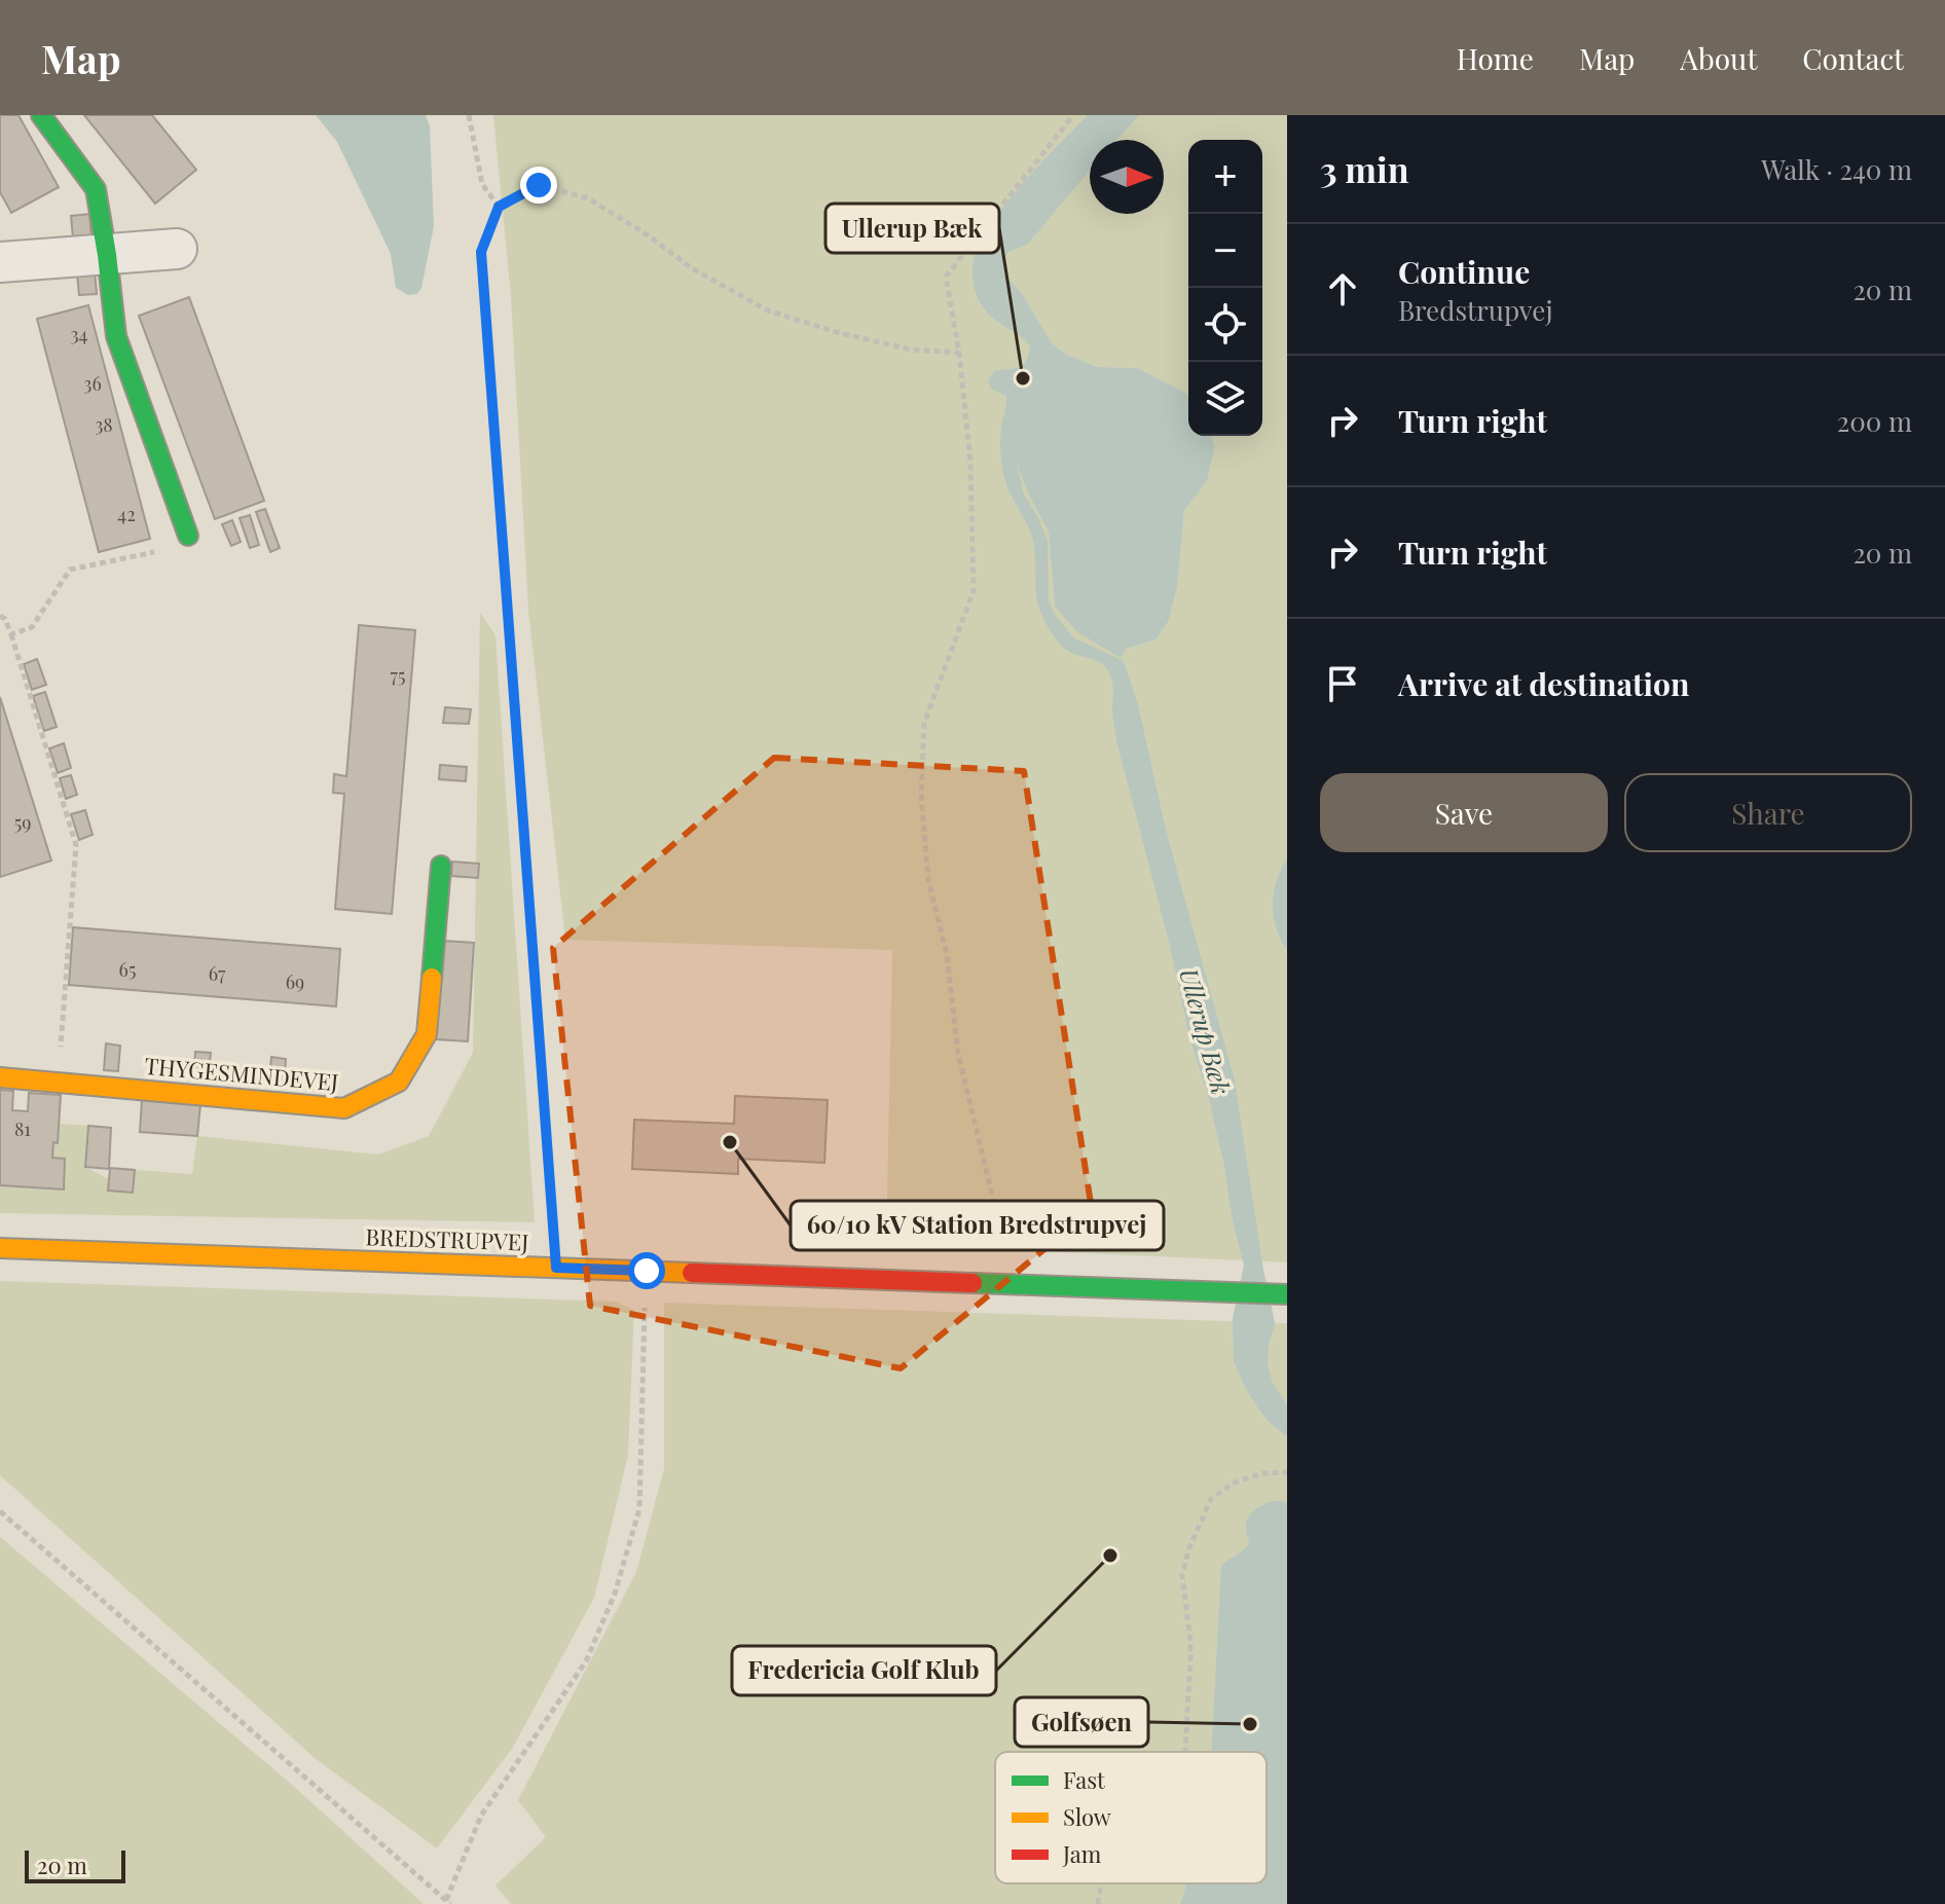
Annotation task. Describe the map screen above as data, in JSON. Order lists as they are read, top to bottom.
{
  "streets": {
    "street": ["THYGESMINDEVEJ", "BREDSTRUPVEJ"]
  },
  "water": ["Ullerup Bæk"],
  "places": [
    "Ullerup Bæk",
    "60/10 kV Station Bredstrupvej",
    "Fredericia Golf Klub",
    "Golfsøen"
  ],
  "house_numbers": [
    "34",
    "36",
    "38",
    "42",
    "75",
    "59",
    "65",
    "67",
    "69",
    "81"
  ],
  "legend": ["Fast", "Slow", "Jam"],
  "scale_bar": "20 m",
  "north": "right",
  "page": {
    "header": "Map",
    "nav": [
      "Home",
      "Map",
      "About",
      "Contact"
    ],
    "heading": ["3 min", "Walk · 240 m"],
    "map_buttons": ["+", "−"],
    "list": [
      ["Continue", "Bredstrupvej", "20 m"],
      ["Turn right", "200 m"],
      ["Turn right", "20 m"],
      "Arrive at destination"
    ],
    "buttons": ["Save", "Share"],
    "scale": "20 m"
  }
}
